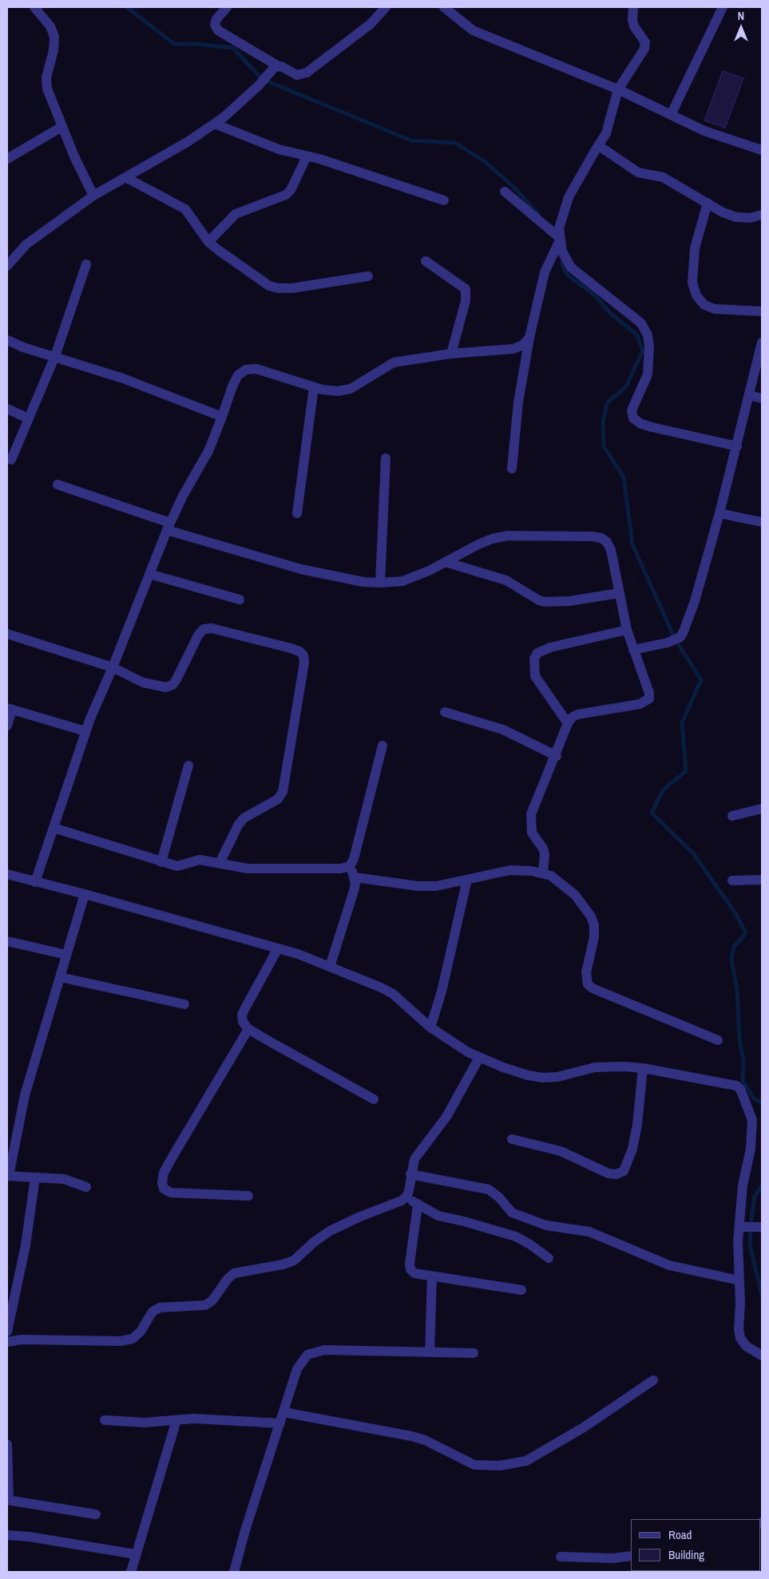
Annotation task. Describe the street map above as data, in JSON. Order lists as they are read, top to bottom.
{
  "legend": ["Road", "Building"],
  "north": "top"
}
